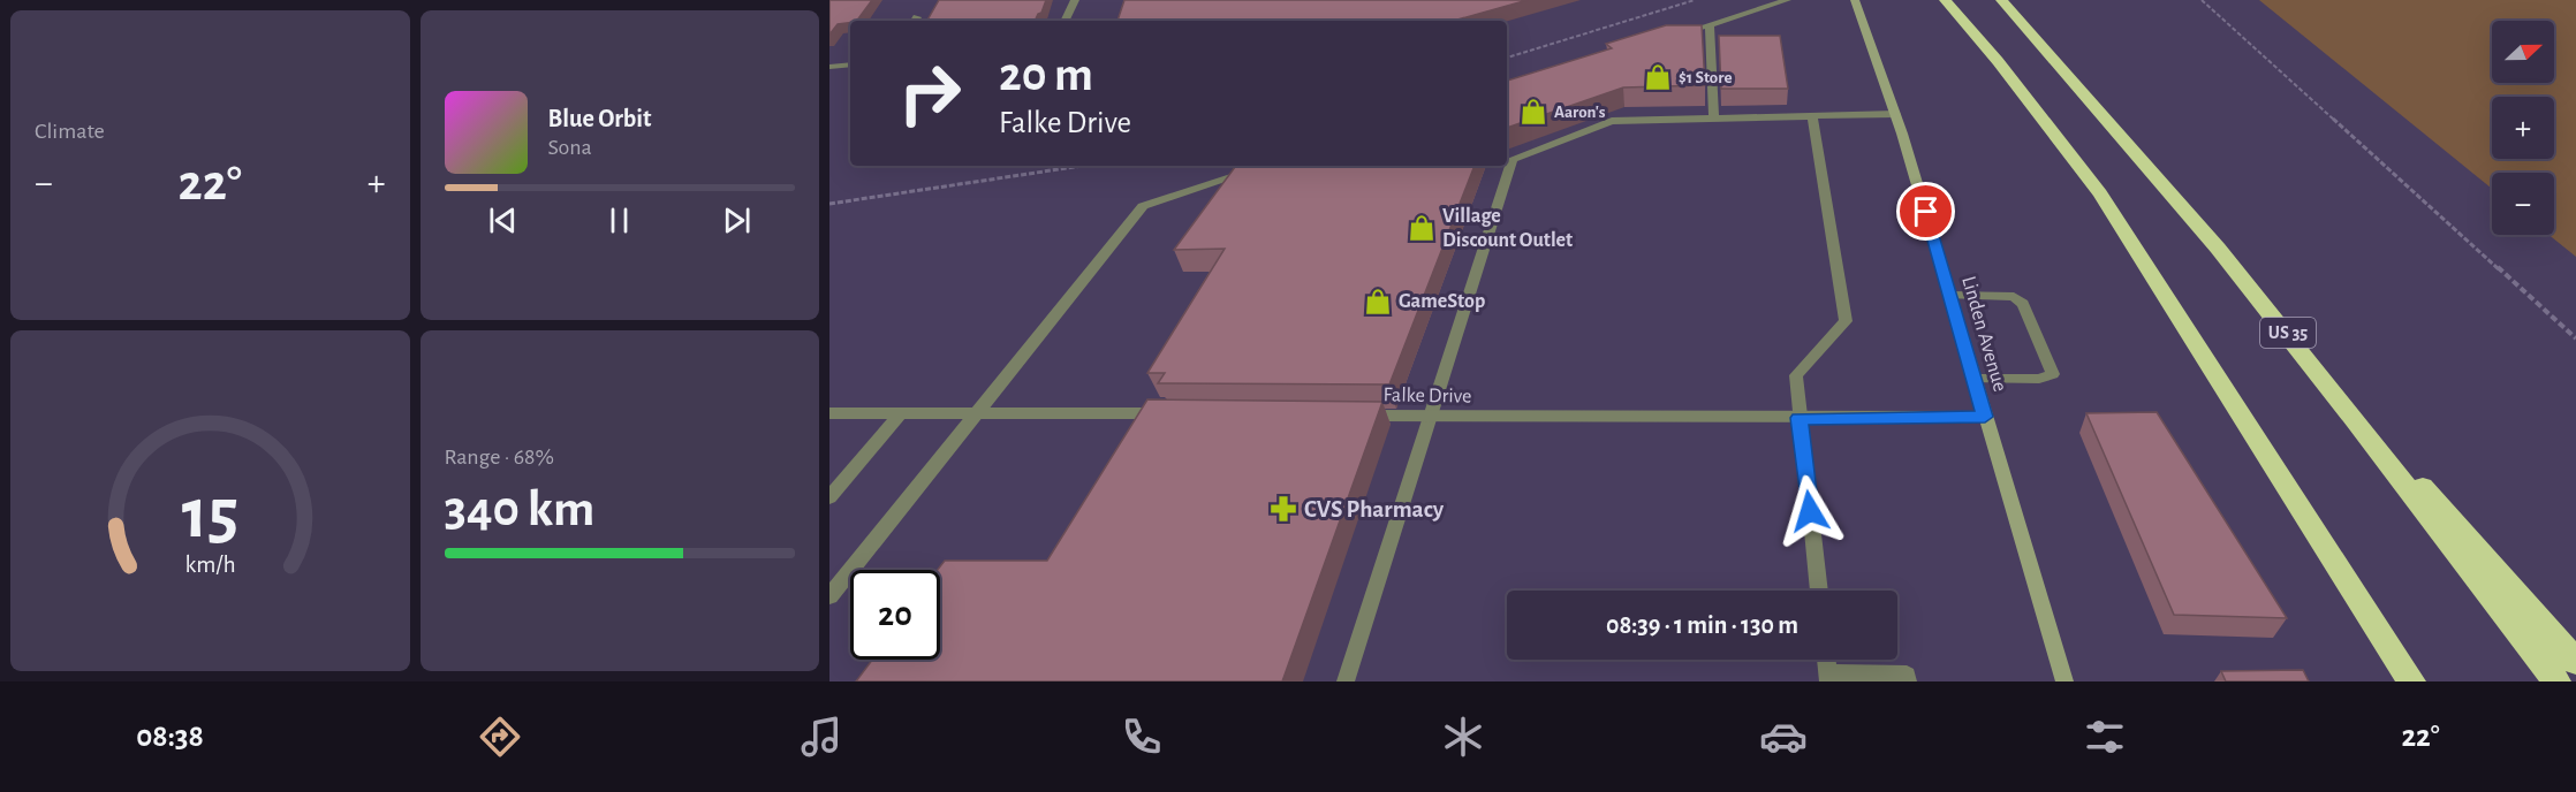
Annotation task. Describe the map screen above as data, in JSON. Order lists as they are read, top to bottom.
{
  "streets": {
    "highway": ["US 35"],
    "main road": ["Linden Avenue"],
    "street": ["Falke Drive"]
  },
  "crossings": [
    ["Linden Avenue", "Falke Drive"]
  ],
  "places": {
    "shop": [
      "$1 Store",
      "Aaron's",
      "Village Discount Outlet",
      "GameStop"
    ],
    "pharmacy": ["CVS Pharmacy"]
  },
  "north": "right",
  "page": {
    "tile": [
      "Climate",
      ["Range · 68%", "340 km"]
    ],
    "map_buttons": ["+", "−"],
    "turn": ["20 m", "Falke Drive"],
    "song": ["Blue Orbit", "Sona"],
    "heat": ["−", "22°", "+"],
    "limit": "20",
    "trip": "08:39 · 1 min · 130 m",
    "tabs": ["08:38", "22°"],
    "gauge": ["15", "km/h"]
  }
}
